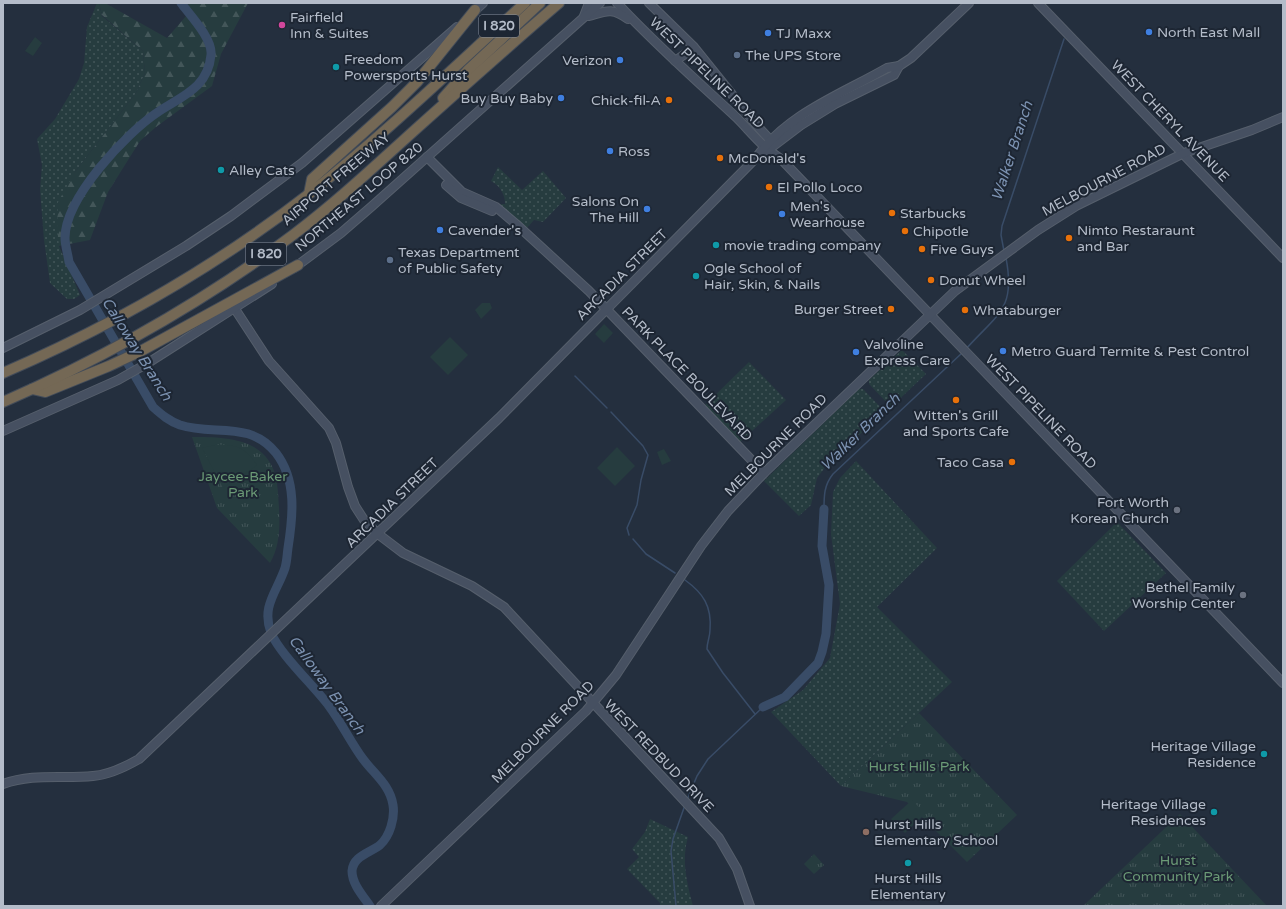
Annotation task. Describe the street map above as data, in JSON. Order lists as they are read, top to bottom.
{
  "streets": {
    "highway": ["I 820", "AIRPORT FREEWAY"],
    "street": [
      "WEST PIPELINE ROAD",
      "WEST CHERYL AVENUE",
      "MELBOURNE ROAD",
      "NORTHEAST LOOP 820",
      "ARCADIA STREET",
      "PARK PLACE BOULEVARD",
      "WEST REDBUD DRIVE"
    ]
  },
  "crossings": [
    ["WEST PIPELINE ROAD", "MELBOURNE ROAD"],
    ["WEST PIPELINE ROAD", "ARCADIA STREET"],
    ["WEST CHERYL AVENUE", "MELBOURNE ROAD"],
    ["MELBOURNE ROAD", "PARK PLACE BOULEVARD"],
    ["MELBOURNE ROAD", "WEST REDBUD DRIVE"],
    ["NORTHEAST LOOP 820", "PARK PLACE BOULEVARD"],
    ["NORTHEAST LOOP 820", "WEST REDBUD DRIVE"],
    ["ARCADIA STREET", "PARK PLACE BOULEVARD"],
    ["ARCADIA STREET", "WEST REDBUD DRIVE"]
  ],
  "water": ["Walker Branch", "Calloway Branch"],
  "parks": ["Jaycee-Baker Park", "Hurst Hills Park", "Hurst Community Park"],
  "places": [
    "Fairfield Inn & Suites",
    "North East Mall",
    "TJ Maxx",
    "The UPS Store",
    "Verizon",
    "Freedom Powersports Hurst",
    "Buy Buy Baby",
    "Chick-fil-A",
    "Ross",
    "McDonald's",
    "Alley Cats",
    "El Pollo Loco",
    "Salons On The Hill",
    "Starbucks",
    "Men's Wearhouse",
    "Cavender's",
    "Chipotle",
    "Nimto Restaraunt and Bar",
    "movie trading company",
    "Five Guys",
    "Texas Department of Public Safety",
    "Ogle School of Hair, Skin, & Nails",
    "Donut Wheel",
    "Burger Street",
    "Whataburger",
    "Metro Guard Termite & Pest Control",
    "Valvoline Express Care",
    "Witten's Grill and Sports Cafe",
    "Taco Casa",
    "Fort Worth Korean Church",
    "Bethel Family Worship Center",
    "Heritage Village Residence",
    "Heritage Village Residences",
    "Hurst Hills Elementary School",
    "Hurst Hills Elementary"
  ]
}
